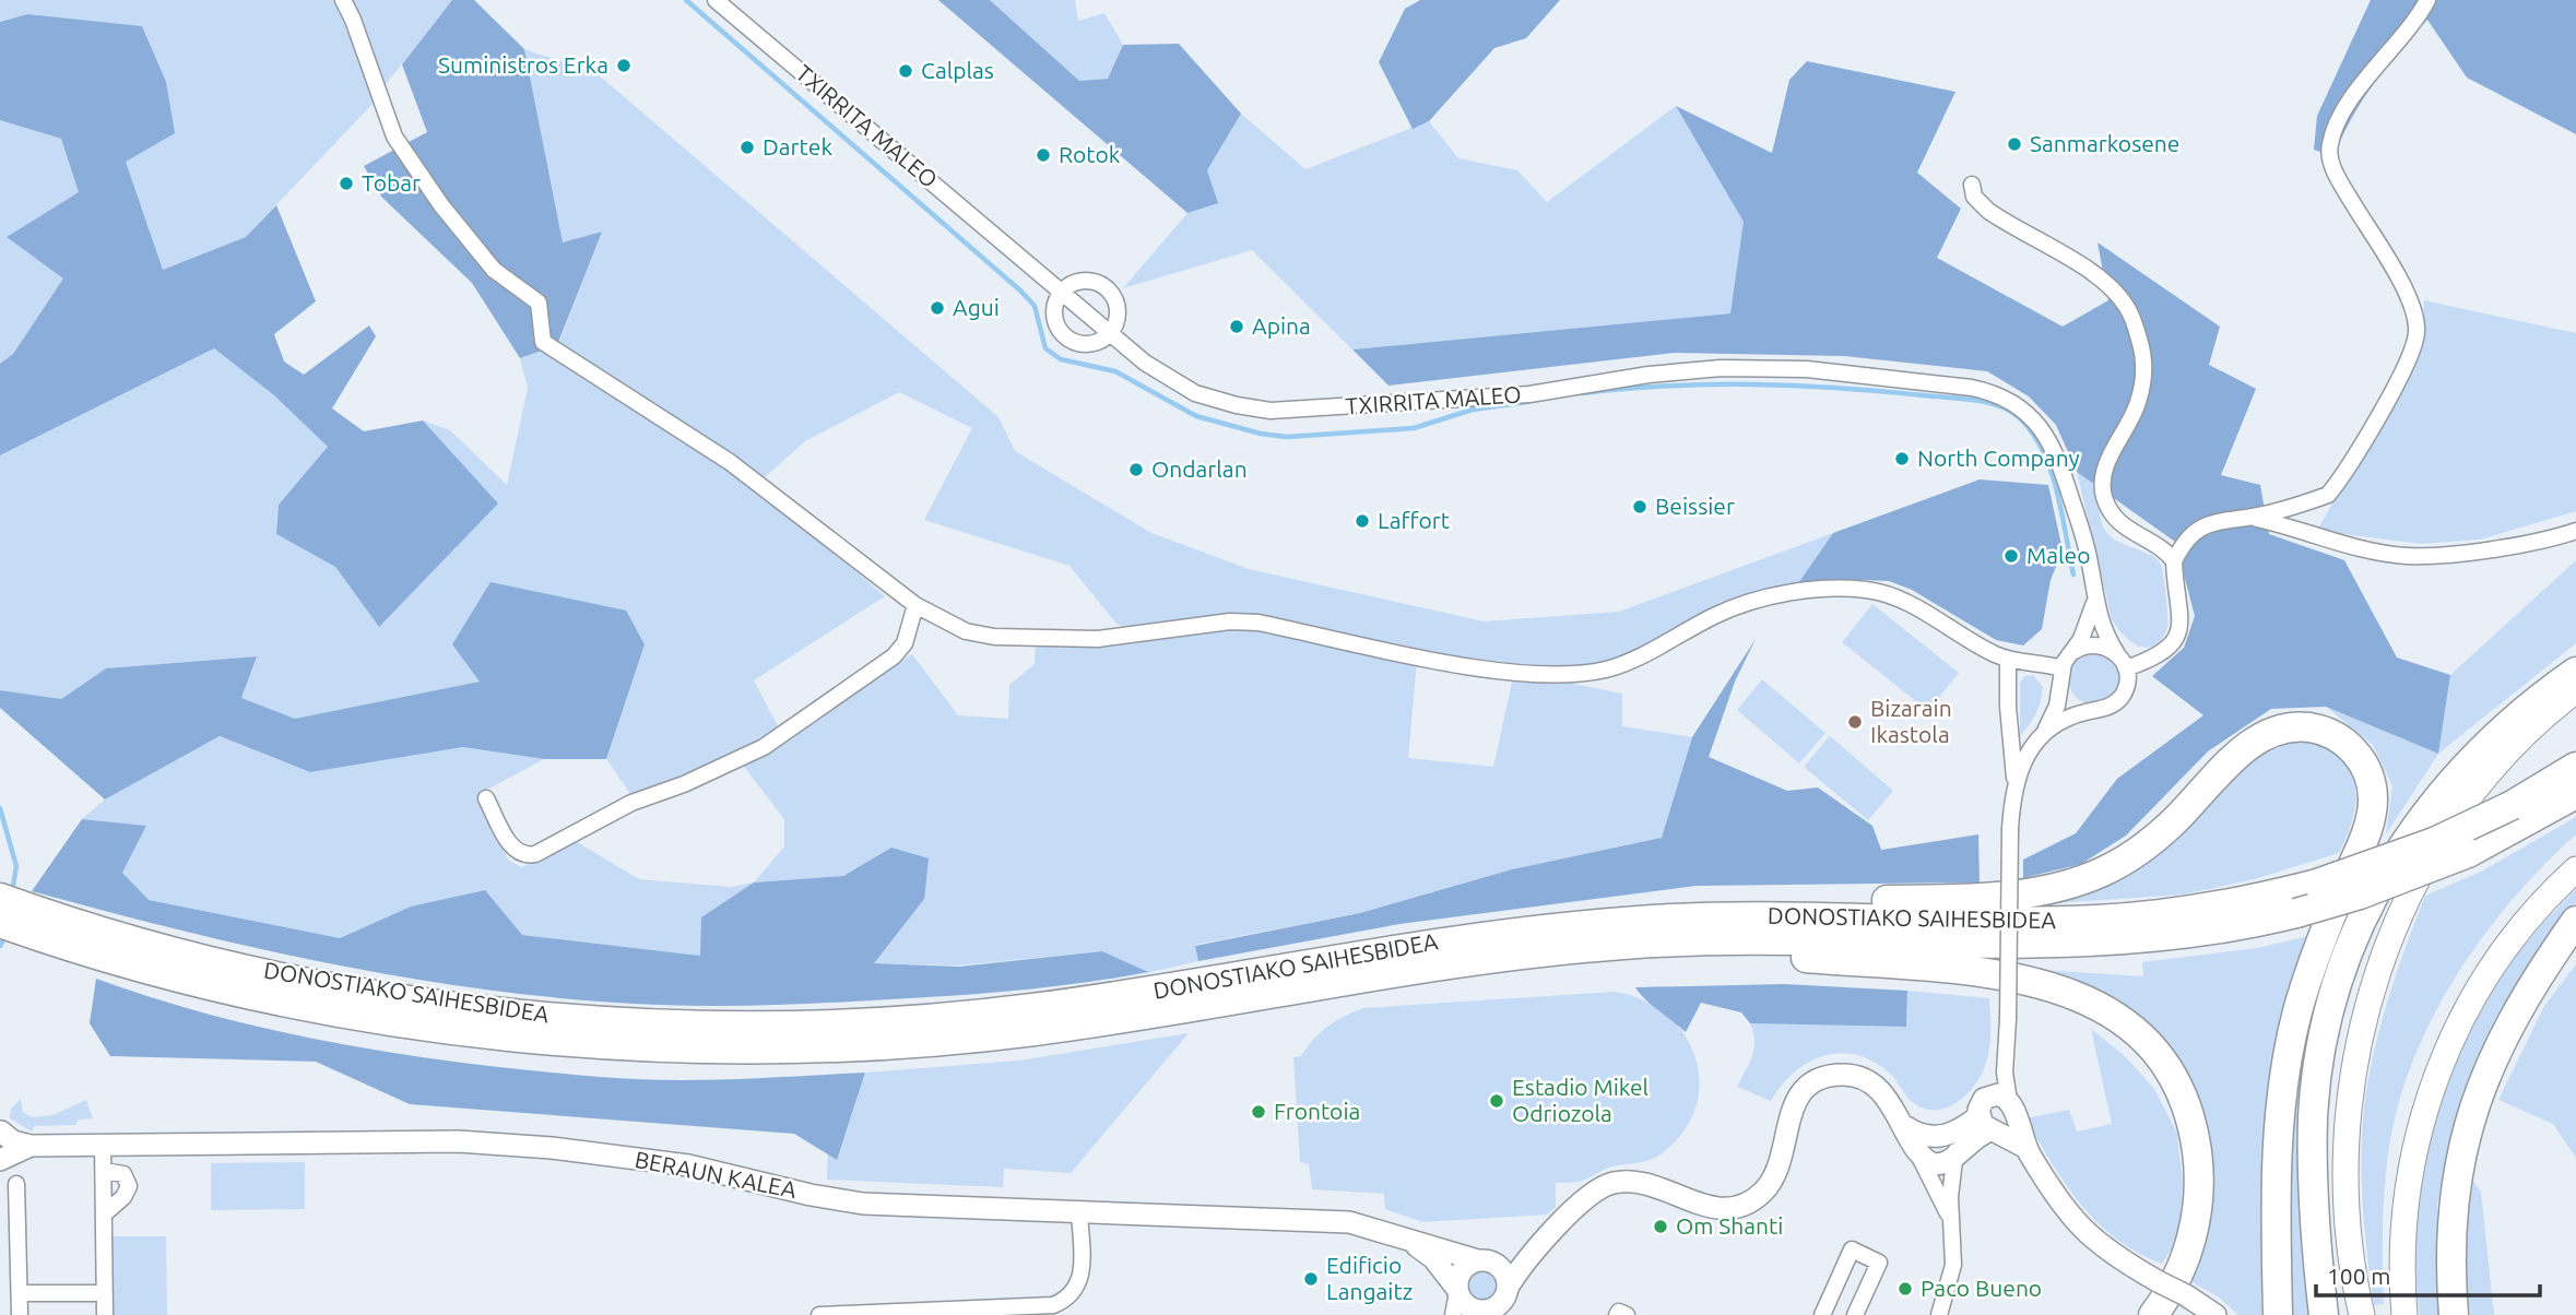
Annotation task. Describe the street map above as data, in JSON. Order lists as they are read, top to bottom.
{
  "streets": {
    "highway": ["DONOSTIAKO SAIHESBIDEA"],
    "street": ["TXIRRITA MALEO", "BERAUN KALEA"]
  },
  "places": [
    "Suministros Erka",
    "Calplas",
    "Sanmarkosene",
    "Dartek",
    "Rotok",
    "Tobar",
    "Agui",
    "Apina",
    "North Company",
    "Ondarlan",
    "Beissier",
    "Laffort",
    "Maleo",
    "Bizarain Ikastola",
    "Estadio Mikel Odriozola",
    "Frontoia",
    "Om Shanti",
    "Edificio Langaitz",
    "Paco Bueno"
  ],
  "scale_bar": "100 m"
}
